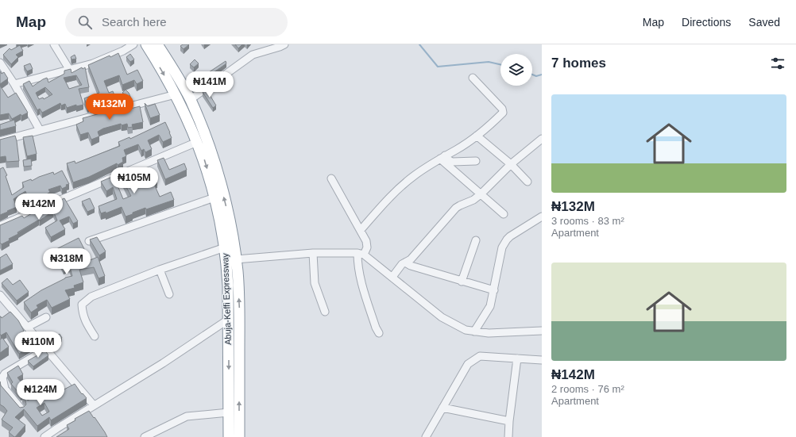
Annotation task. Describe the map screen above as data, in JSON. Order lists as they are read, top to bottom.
{
  "streets": {
    "highway": ["Abuja-Keffi Expressway"]
  },
  "page": {
    "header": "Map",
    "search": "Search here",
    "nav": ["Map", "Directions", "Saved"],
    "heading": "7 homes",
    "price": [
      "₦141M",
      "₦132M",
      "₦105M",
      "₦142M",
      "₦318M",
      "₦110M",
      "₦124M"
    ],
    "list": [
      {
        "name": "₦132M",
        "note": "3 rooms · 83 m² · Apartment"
      },
      {
        "name": "₦142M",
        "note": "2 rooms · 76 m² · Apartment"
      }
    ]
  }
}
